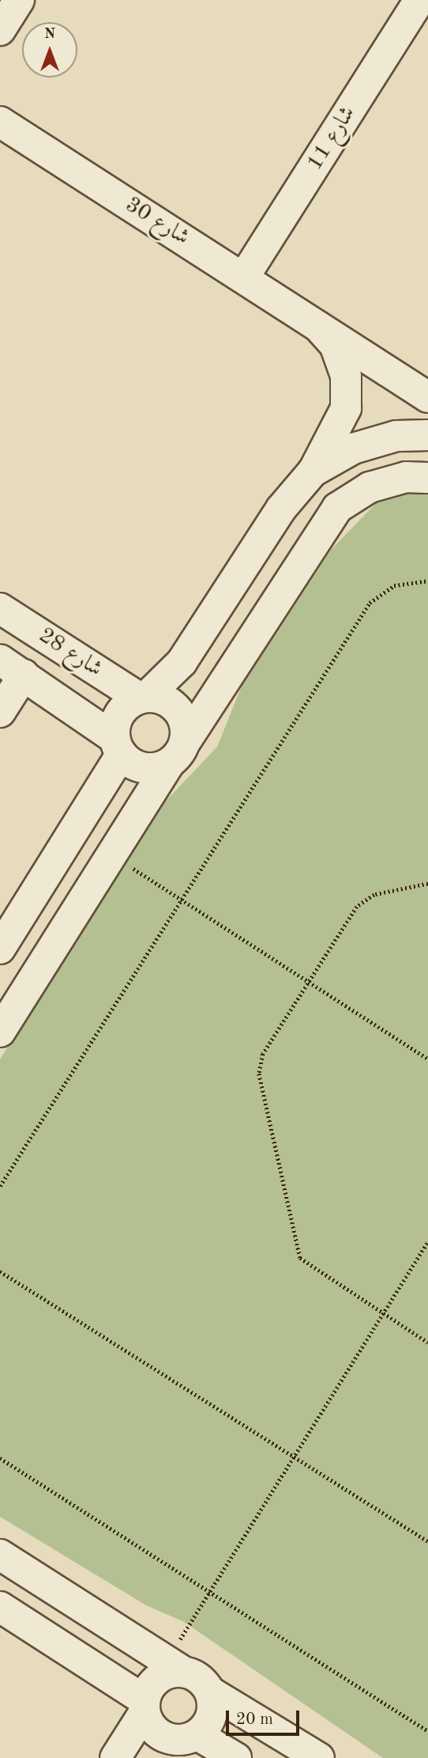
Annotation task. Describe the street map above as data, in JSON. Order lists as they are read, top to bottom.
{
  "streets": {
    "street": ["شارع 11", "شارع 30", "شارع 28"]
  },
  "crossings": [
    ["شارع 11", "شارع 30"]
  ],
  "scale_bar": "20 m",
  "north": "top"
}
